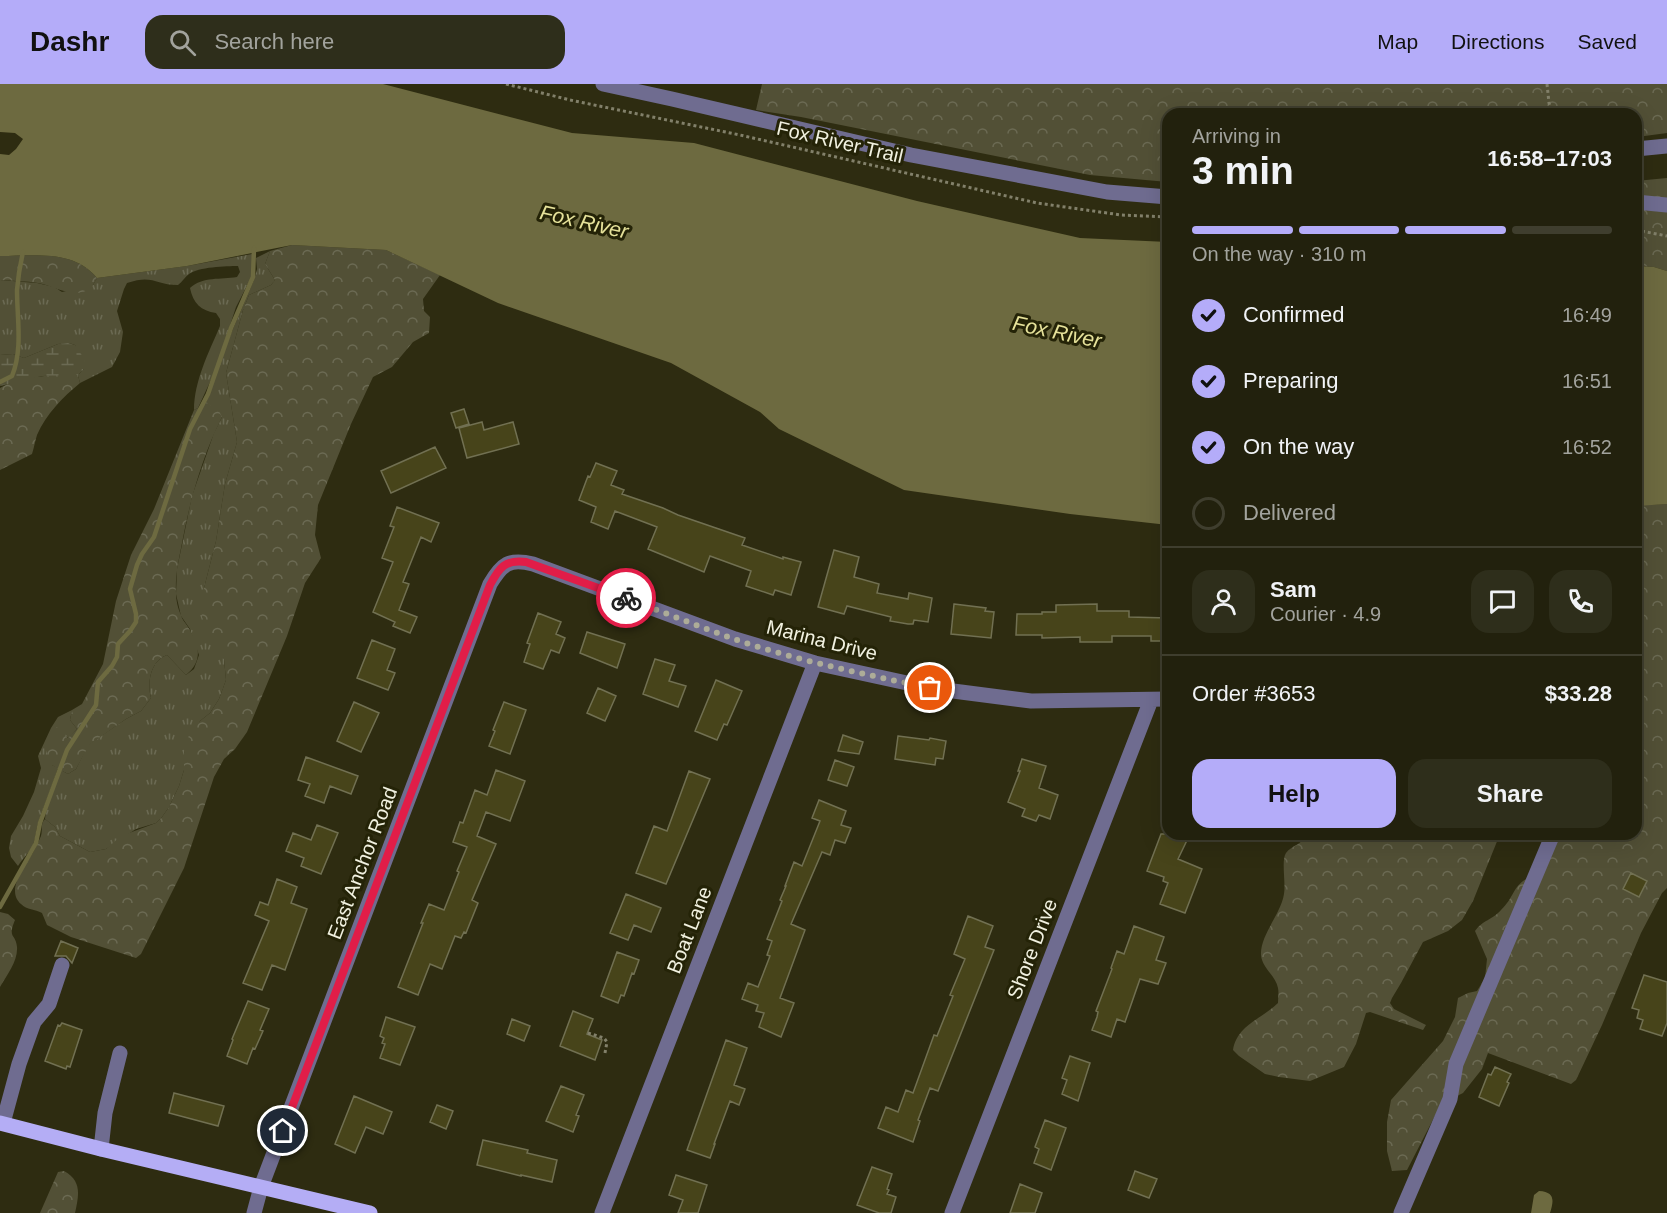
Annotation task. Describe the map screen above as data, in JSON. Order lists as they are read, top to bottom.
{
  "streets": {
    "street": [
      "Marina Drive",
      "East Anchor Road",
      "Boat Lane",
      "Shore Drive"
    ],
    "path": ["Fox River Trail"]
  },
  "crossings": [
    ["Marina Drive", "East Anchor Road"],
    ["Marina Drive", "Boat Lane"],
    ["Marina Drive", "Shore Drive"]
  ],
  "water": ["Fox River"],
  "page": {
    "header": "Dashr",
    "search": "Search here",
    "nav": ["Map", "Directions", "Saved"],
    "heading": ["3 min", "Arriving in", "16:58–17:03"],
    "panel": [
      "Sam",
      "Courier · 4.9",
      "Order #3653",
      "$33.28"
    ],
    "bar": "On the way · 310 m",
    "list": [
      ["Confirmed", "16:49"],
      ["Preparing", "16:51"],
      ["On the way", "16:52"],
      "Delivered"
    ],
    "buttons": ["Help", "Share"]
  }
}
